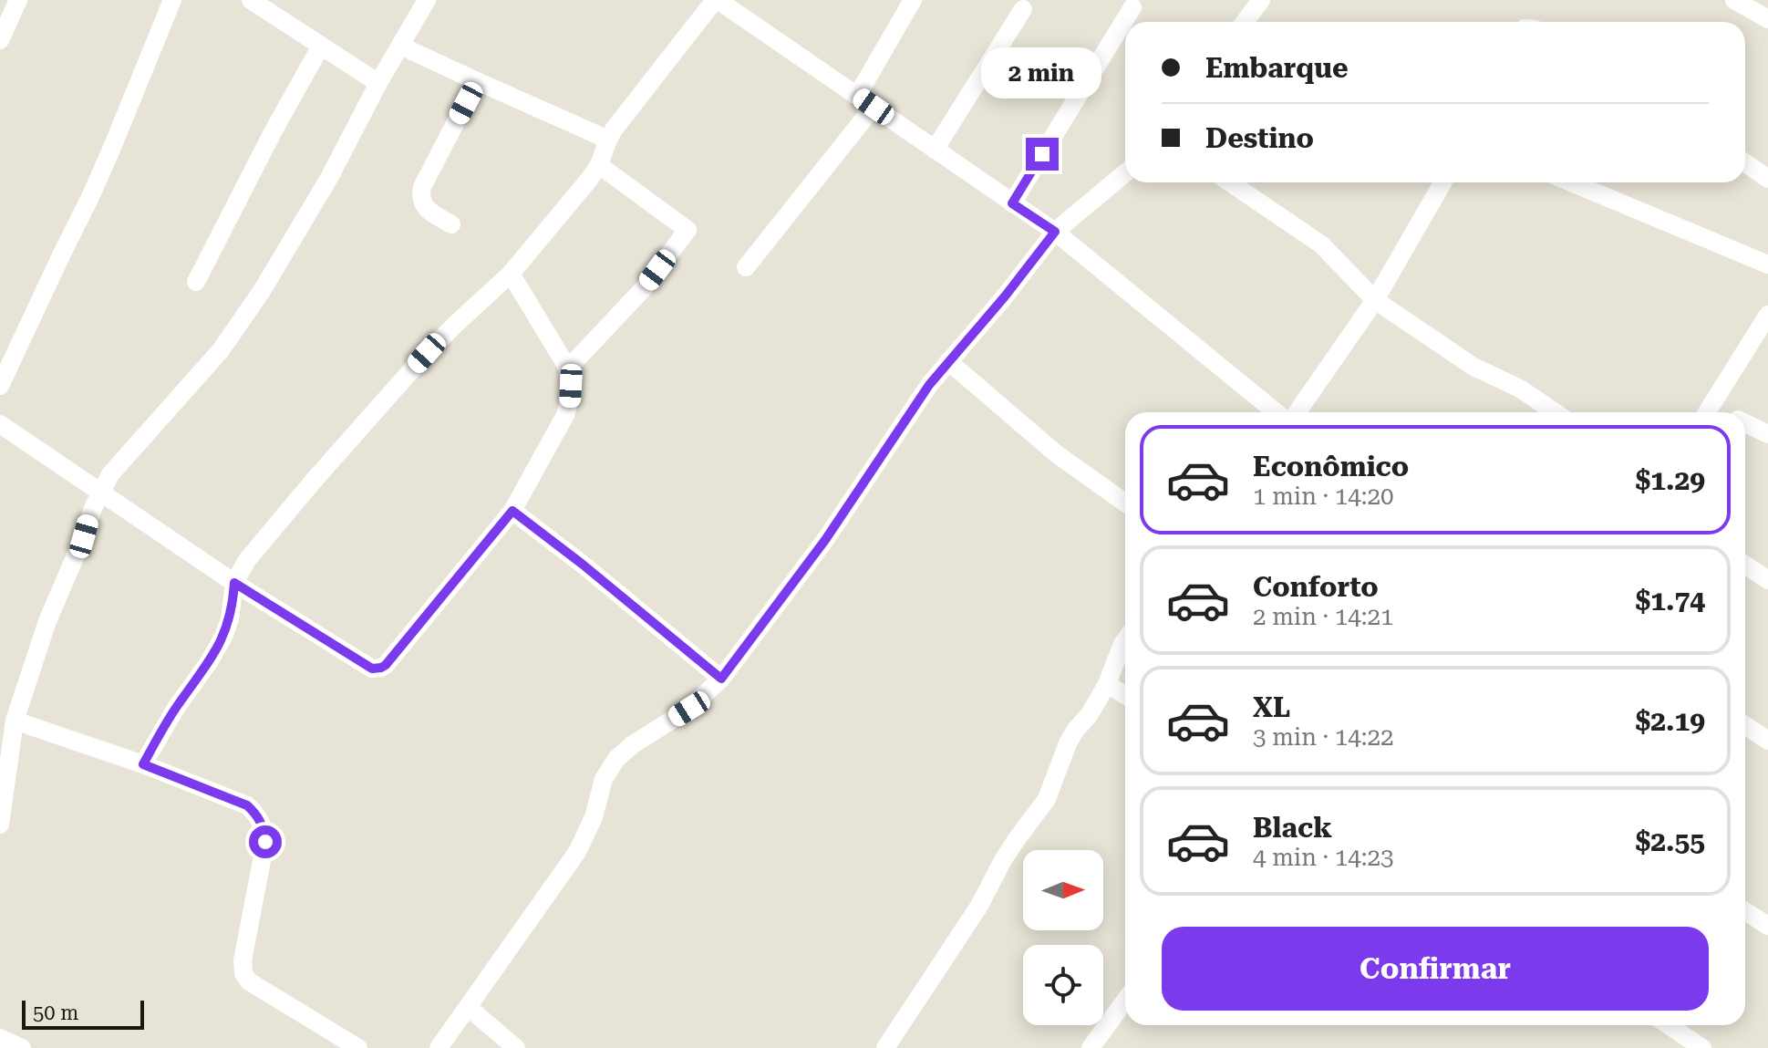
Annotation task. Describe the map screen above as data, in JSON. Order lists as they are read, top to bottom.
{
  "scale_bar": "50 m",
  "north": "right",
  "page": {
    "banner": ["Embarque", "Destino"],
    "bubble": "2 min",
    "list": [
      {
        "name": "Econômico",
        "note": "1 min · 14:20",
        "value": "$1.29"
      },
      {
        "name": "Conforto",
        "note": "2 min · 14:21",
        "value": "$1.74"
      },
      {
        "name": "XL",
        "note": "3 min · 14:22",
        "value": "$2.19"
      },
      {
        "name": "Black",
        "note": "4 min · 14:23",
        "value": "$2.55"
      }
    ],
    "buttons": "Confirmar",
    "scale": "50 m"
  }
}
